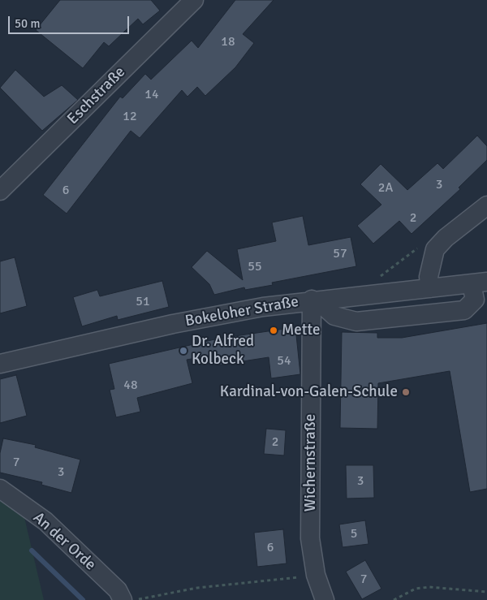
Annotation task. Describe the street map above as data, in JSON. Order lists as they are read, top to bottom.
{
  "streets": {
    "street": [
      "Eschstraße",
      "Bokeloher Straße",
      "Wichernstraße",
      "An der Orde"
    ]
  },
  "crossings": [
    ["Bokeloher Straße", "Wichernstraße"]
  ],
  "places": ["Mette", "Dr. Alfred Kolbeck", "Kardinal-von-Galen-Schule"],
  "house_numbers": [
    "18",
    "14",
    "12",
    "3",
    "2A",
    "6",
    "2",
    "57",
    "55",
    "51",
    "54",
    "48",
    "2",
    "7",
    "3",
    "3",
    "5",
    "6",
    "7"
  ],
  "scale_bar": "50 m"
}
